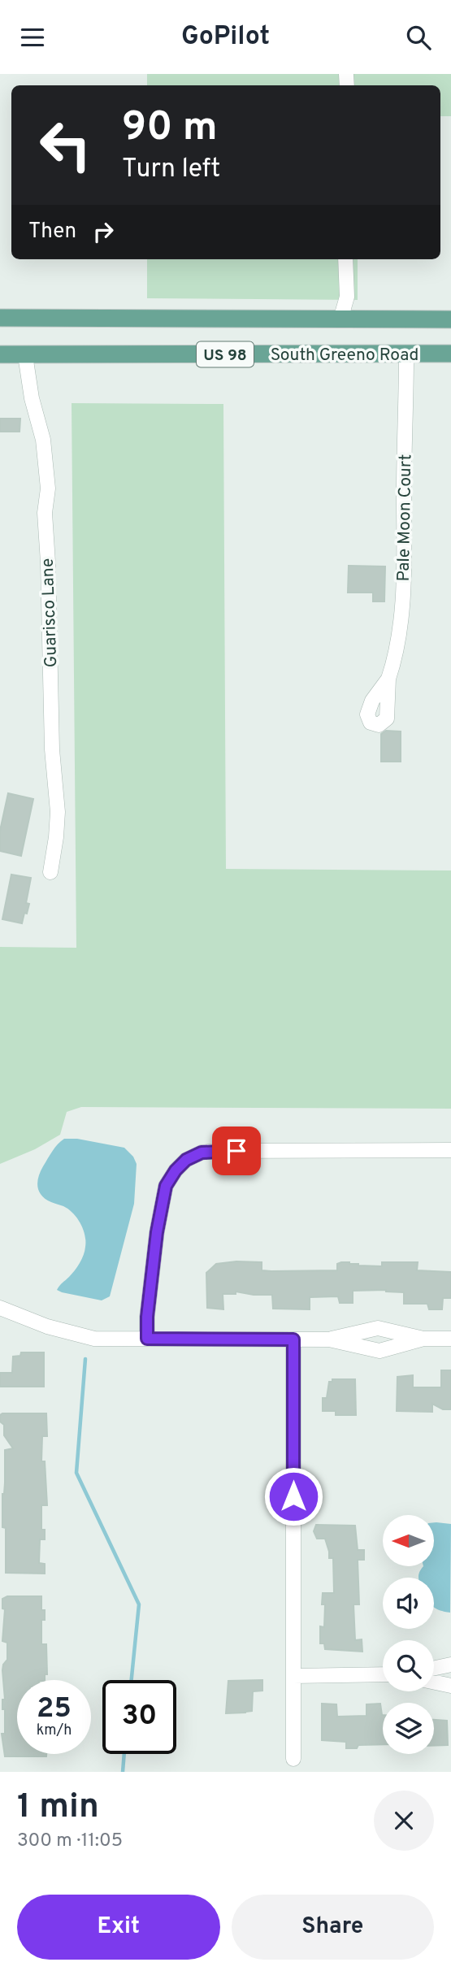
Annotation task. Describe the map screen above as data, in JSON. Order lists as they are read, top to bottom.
{
  "streets": {
    "main road": ["US 98", "South Greeno Road"],
    "street": ["Pale Moon Court", "Guarisco Lane"]
  },
  "crossings": [
    ["South Greeno Road", "Pale Moon Court"],
    ["South Greeno Road", "Guarisco Lane"]
  ],
  "north": "left",
  "page": {
    "header": "GoPilot",
    "turn": ["90 m", "Turn left"],
    "then": "Then",
    "speed": "25 km/h",
    "limit": "30",
    "heading": ["1 min", "300 m · 11:05"],
    "buttons": ["Exit", "Share"]
  }
}
